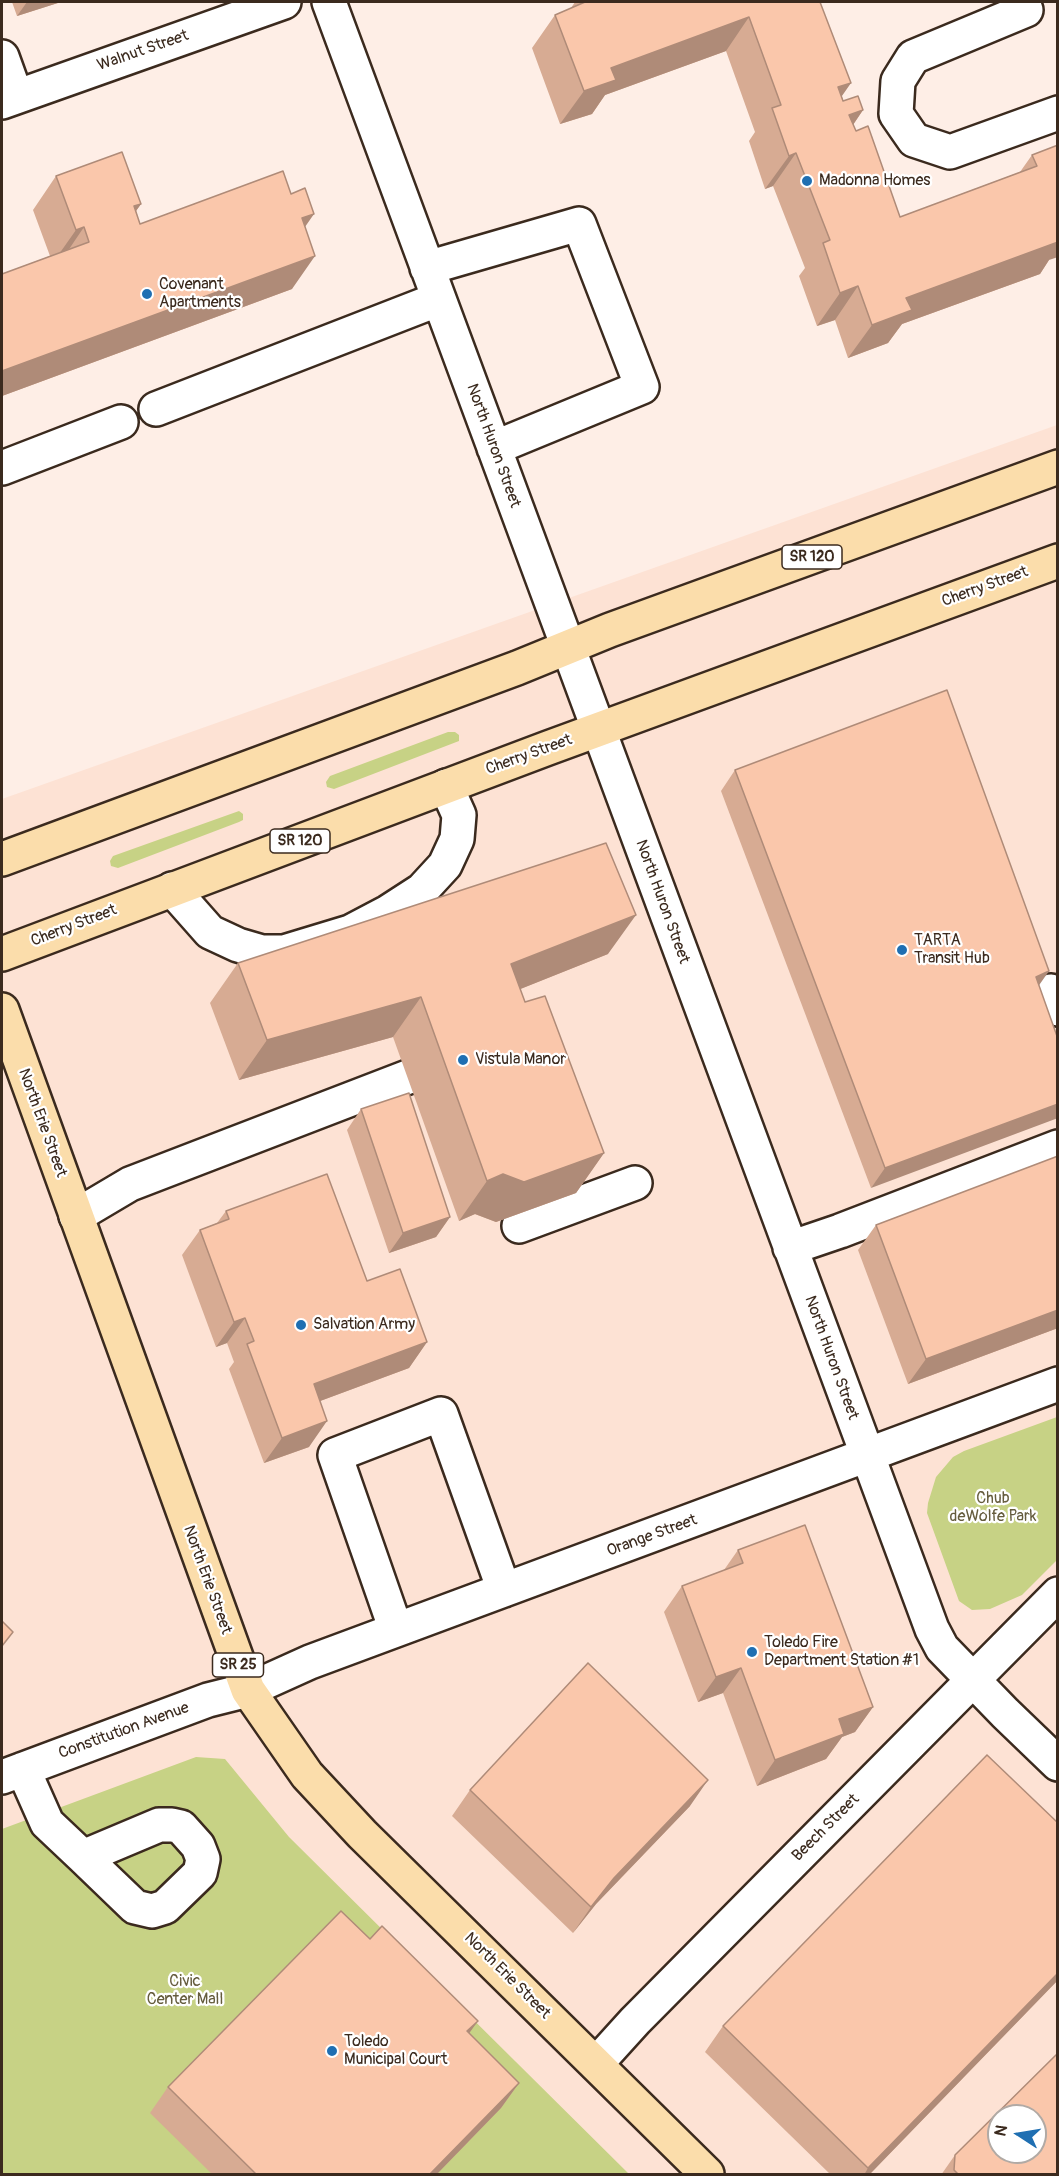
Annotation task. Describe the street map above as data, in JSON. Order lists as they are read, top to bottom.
{
  "streets": {
    "main road": [
      "SR 120",
      "Cherry Street",
      "North Erie Street",
      "SR 25"
    ],
    "street": [
      "Walnut Street",
      "North Huron Street",
      "Orange Street",
      "Constitution Avenue",
      "Beech Street"
    ]
  },
  "crossings": [
    ["North Huron Street", "SR 120"],
    ["North Huron Street", "Cherry Street"],
    ["North Huron Street", "Orange Street"],
    ["North Huron Street", "Beech Street"],
    ["North Erie Street", "Orange Street"],
    ["North Erie Street", "Constitution Avenue"],
    ["North Erie Street", "Beech Street"],
    ["Orange Street", "Constitution Avenue"]
  ],
  "parks": ["Chub deWolfe Park", "Civic Center Mall"],
  "places": [
    "Madonna Homes",
    "Covenant Apartments",
    "TARTA Transit Hub",
    "Vistula Manor",
    "Salvation Army",
    "Toledo Fire Department Station #1",
    "Toledo Municipal Court"
  ],
  "north": "left"
}
